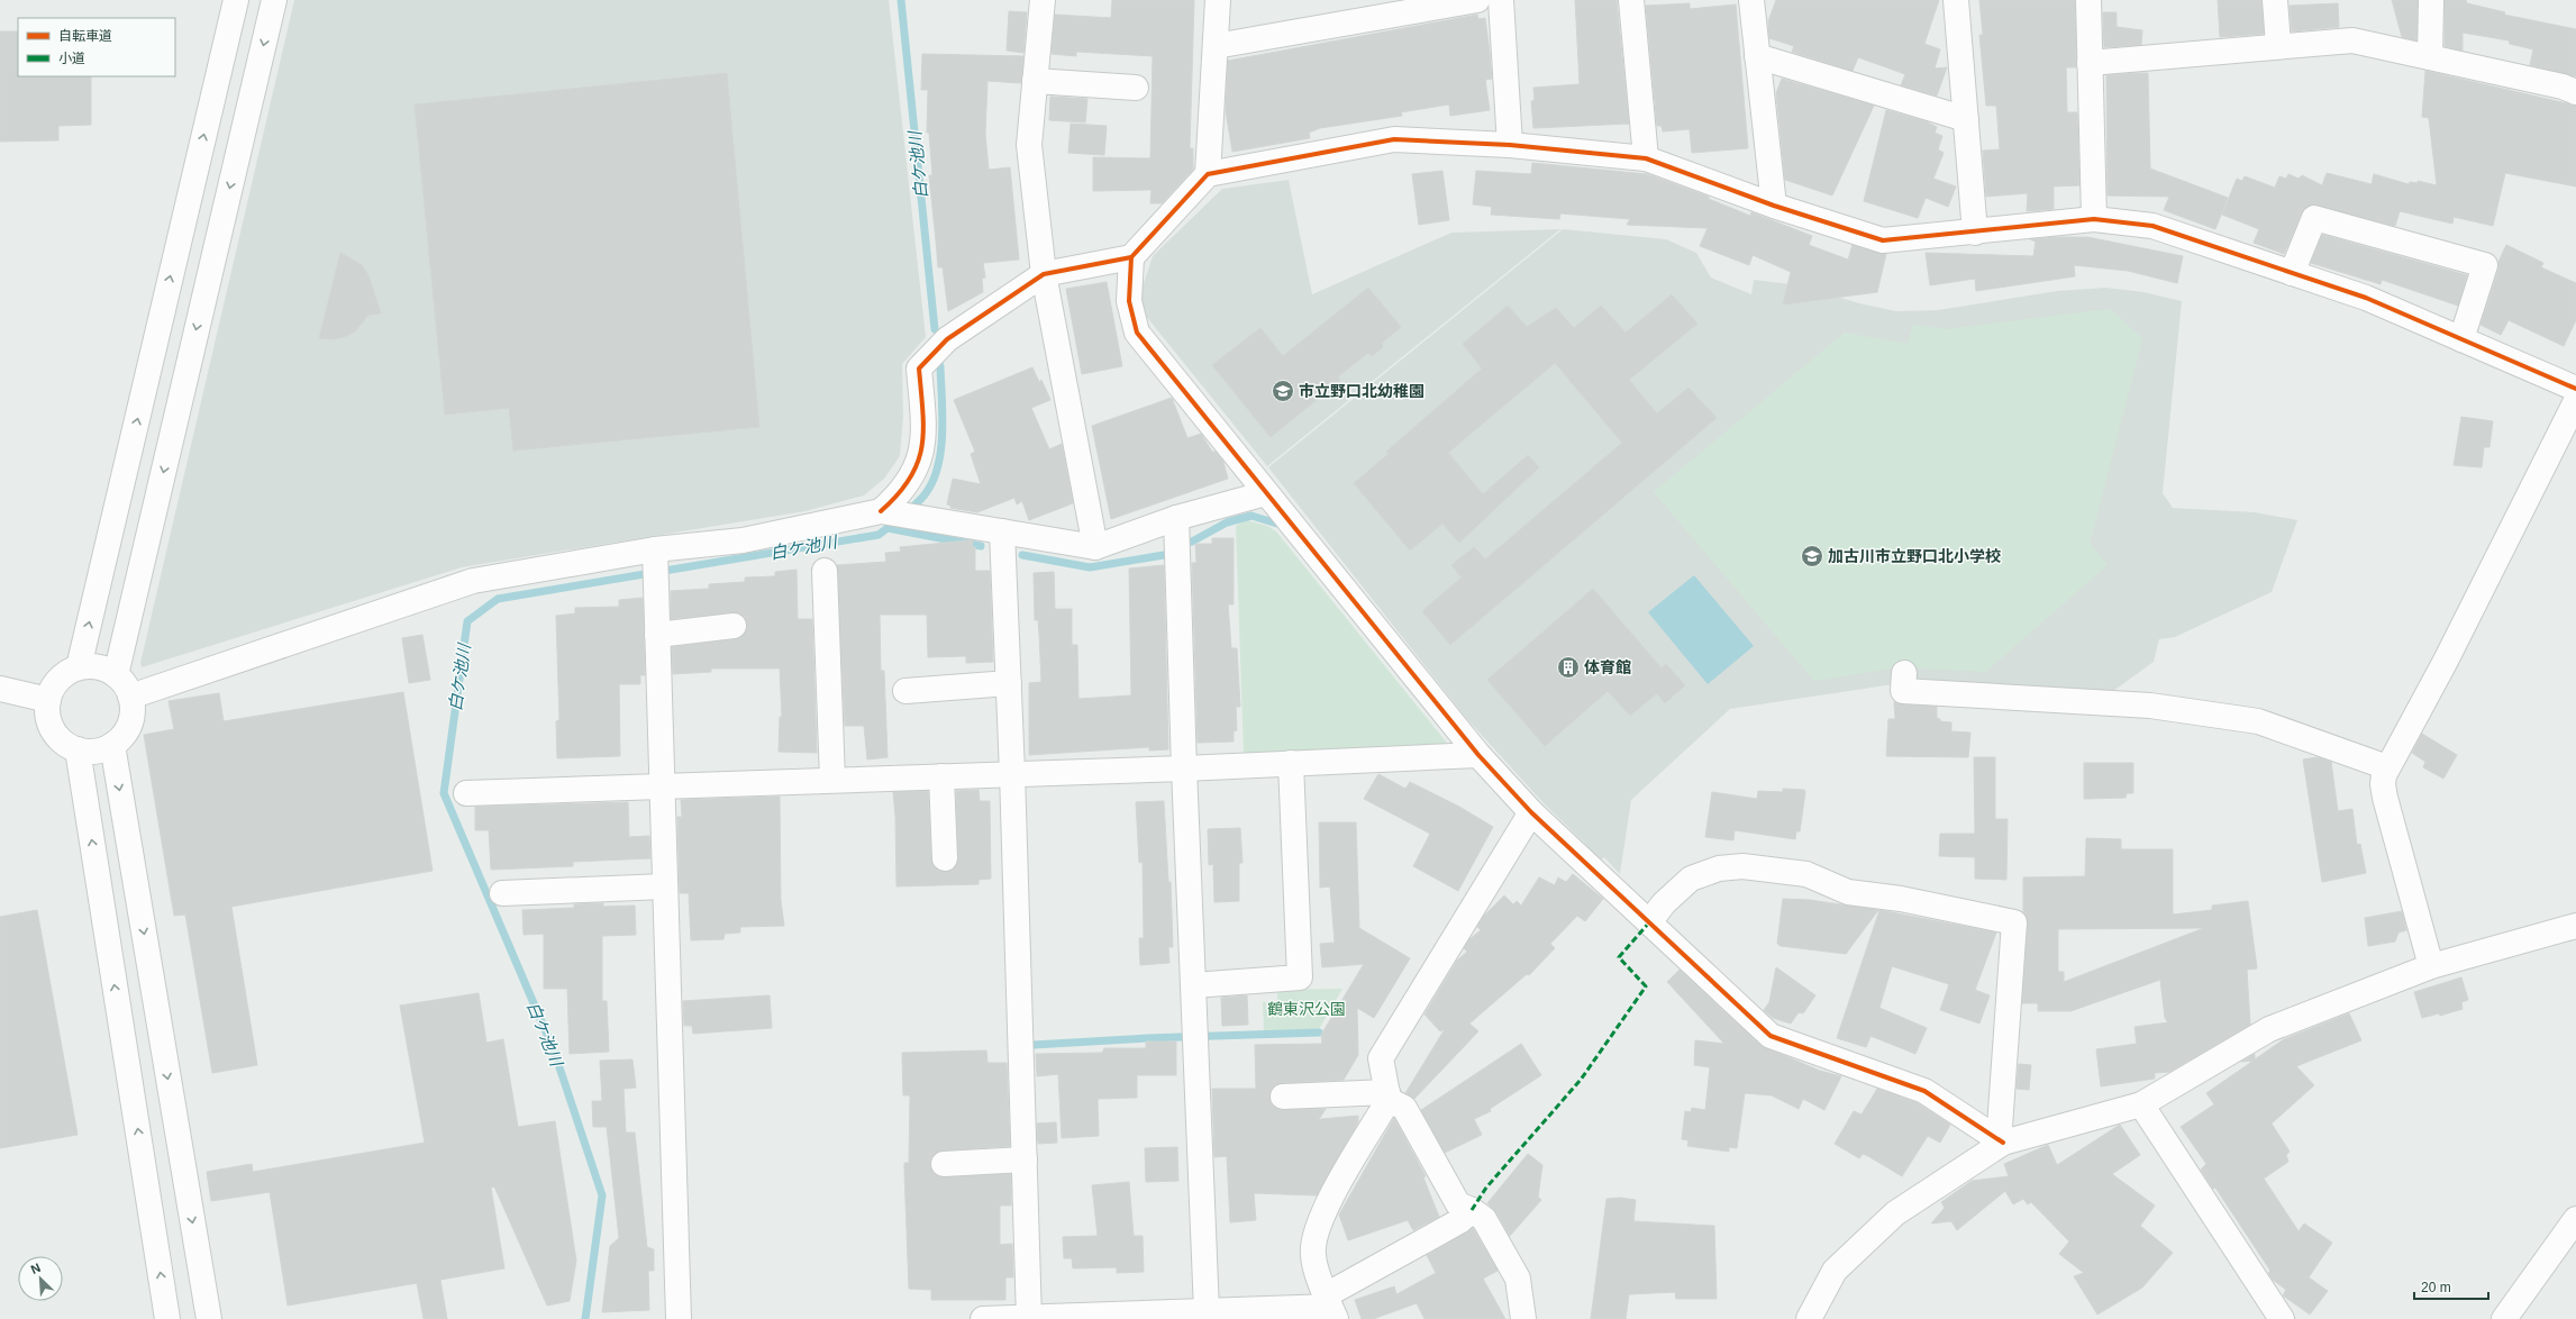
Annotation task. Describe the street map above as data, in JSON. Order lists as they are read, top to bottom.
{
  "water": ["白ケ池川"],
  "parks": ["鶴東沢公園"],
  "places": {
    "school or university": ["市立野口北幼稚園", "加古川市立野口北小学校"],
    "building": ["体育館"]
  },
  "legend": ["自転車道", "小道"],
  "scale_bar": "20 m",
  "north": "top left"
}
